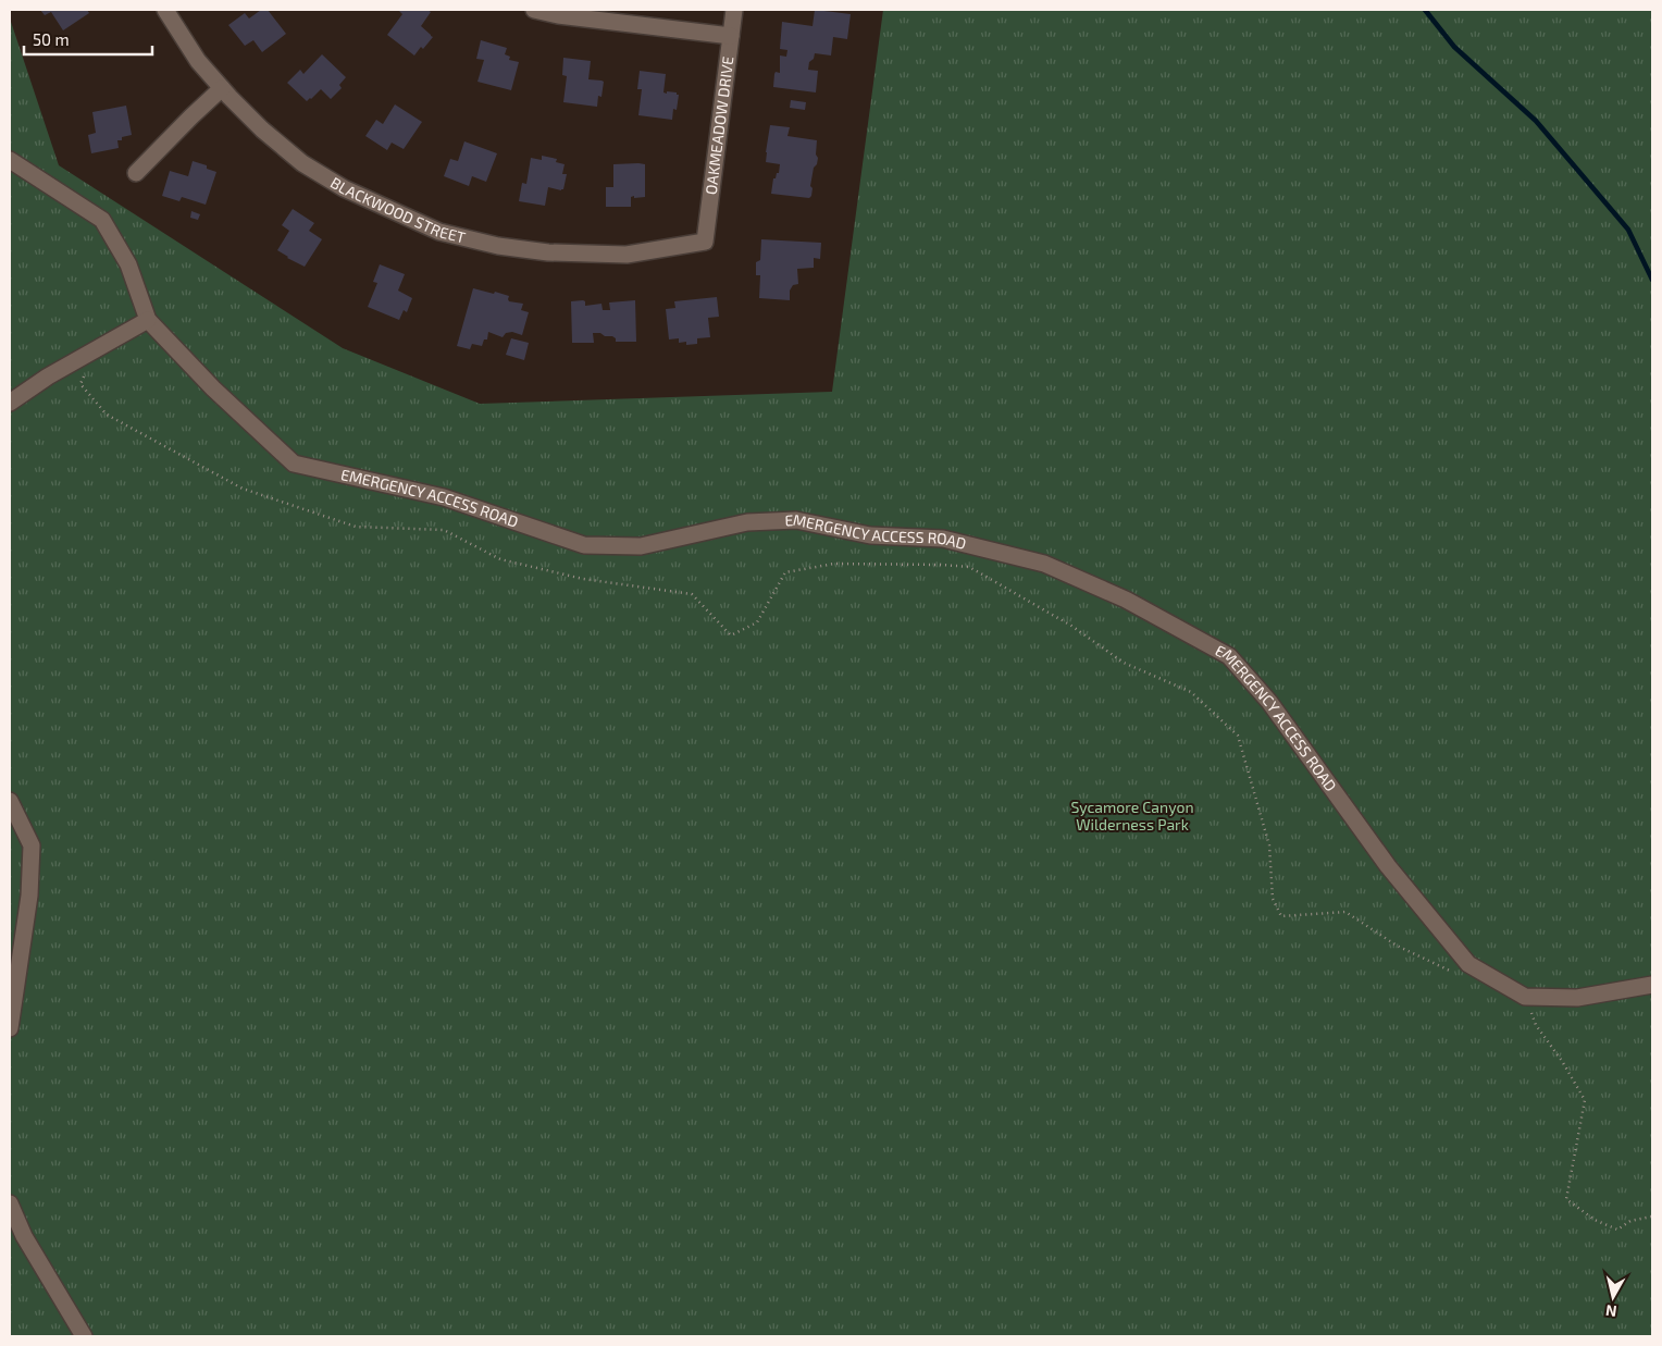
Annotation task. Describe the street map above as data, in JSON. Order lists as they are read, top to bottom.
{
  "streets": {
    "street": ["OAKMEADOW DRIVE", "BLACKWOOD STREET", "EMERGENCY ACCESS ROAD"]
  },
  "crossings": [
    ["OAKMEADOW DRIVE", "BLACKWOOD STREET"]
  ],
  "parks": ["Sycamore Canyon Wilderness Park"],
  "scale_bar": "50 m",
  "north": "bottom"
}
